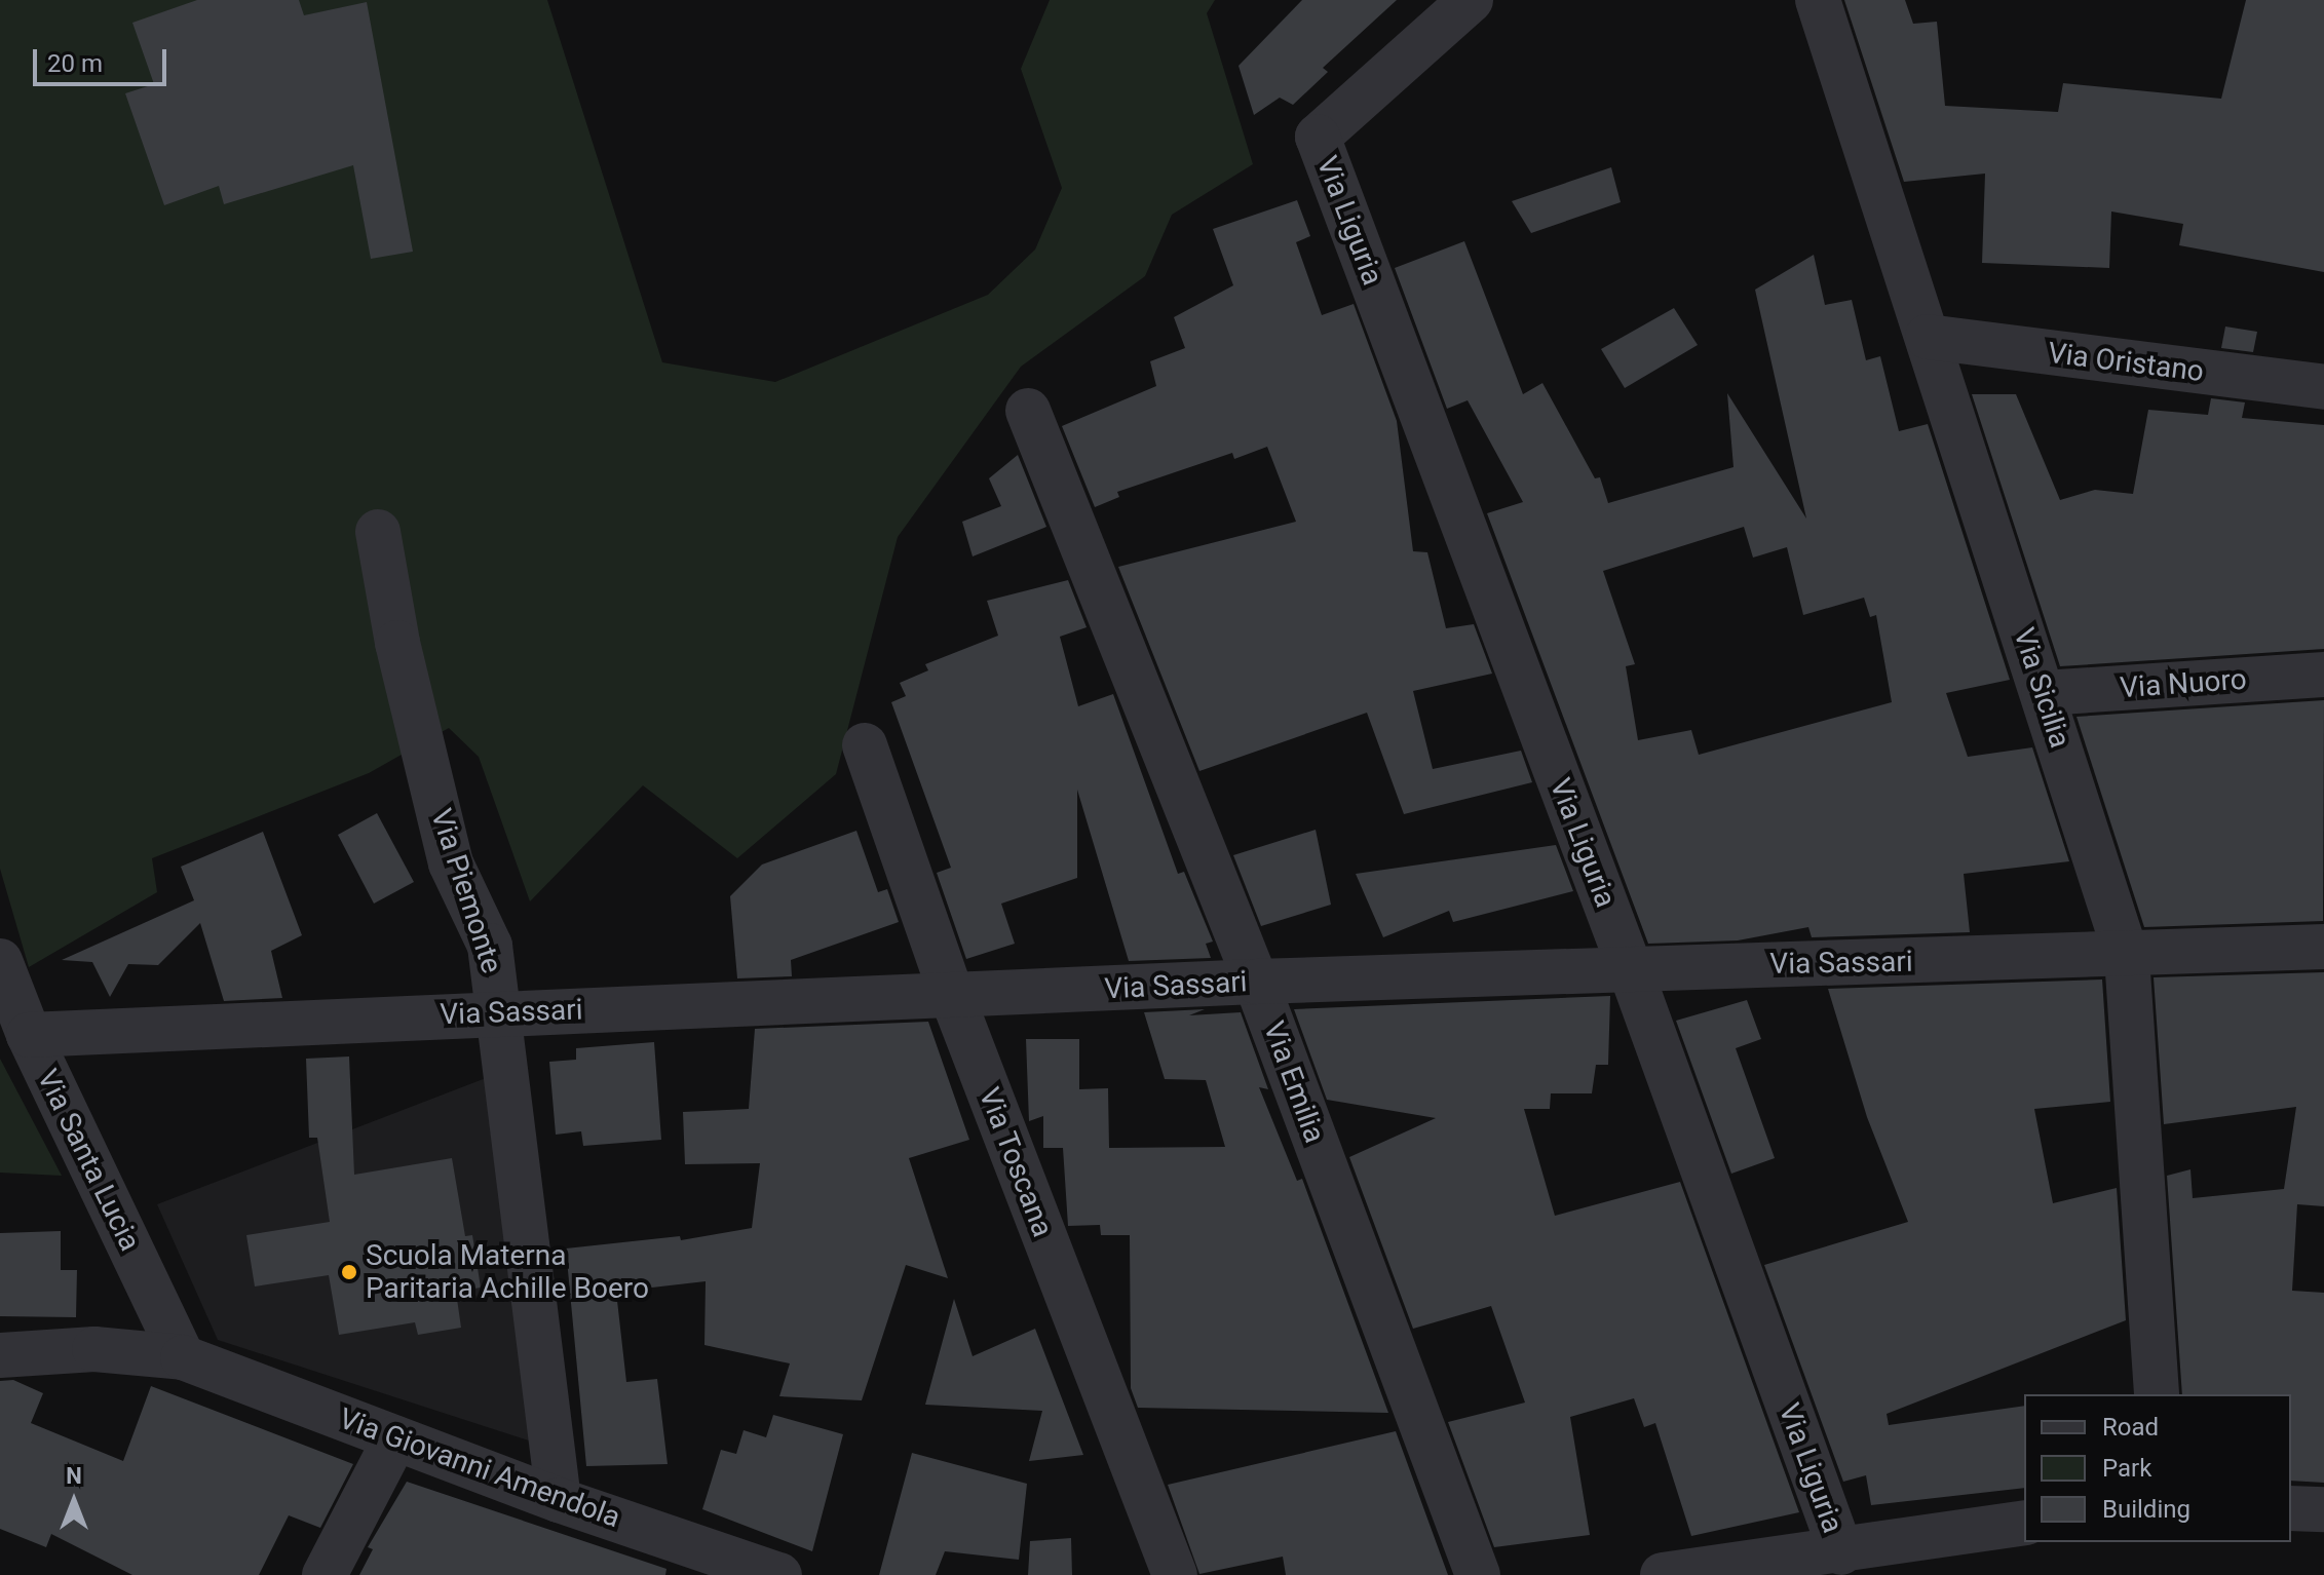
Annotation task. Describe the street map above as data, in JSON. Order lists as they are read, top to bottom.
{
  "streets": {
    "street": [
      "Via Liguria",
      "Via Oristano",
      "Via Nuoro",
      "Via Sicilia",
      "Via Piemonte",
      "Via Sassari",
      "Via Emilia",
      "Via Santa Lucia",
      "Via Toscana",
      "Via Giovanni Amendola"
    ]
  },
  "crossings": [
    ["Via Liguria", "Via Sassari"],
    ["Via Oristano", "Via Sicilia"],
    ["Via Nuoro", "Via Sicilia"],
    ["Via Sicilia", "Via Sassari"],
    ["Via Piemonte", "Via Sassari"],
    ["Via Piemonte", "Via Giovanni Amendola"],
    ["Via Sassari", "Via Emilia"],
    ["Via Sassari", "Via Santa Lucia"],
    ["Via Sassari", "Via Toscana"],
    ["Via Santa Lucia", "Via Giovanni Amendola"]
  ],
  "places": ["Scuola Materna Paritaria Achille Boero"],
  "legend": ["Road", "Park", "Building"],
  "scale_bar": "20 m",
  "north": "top"
}
